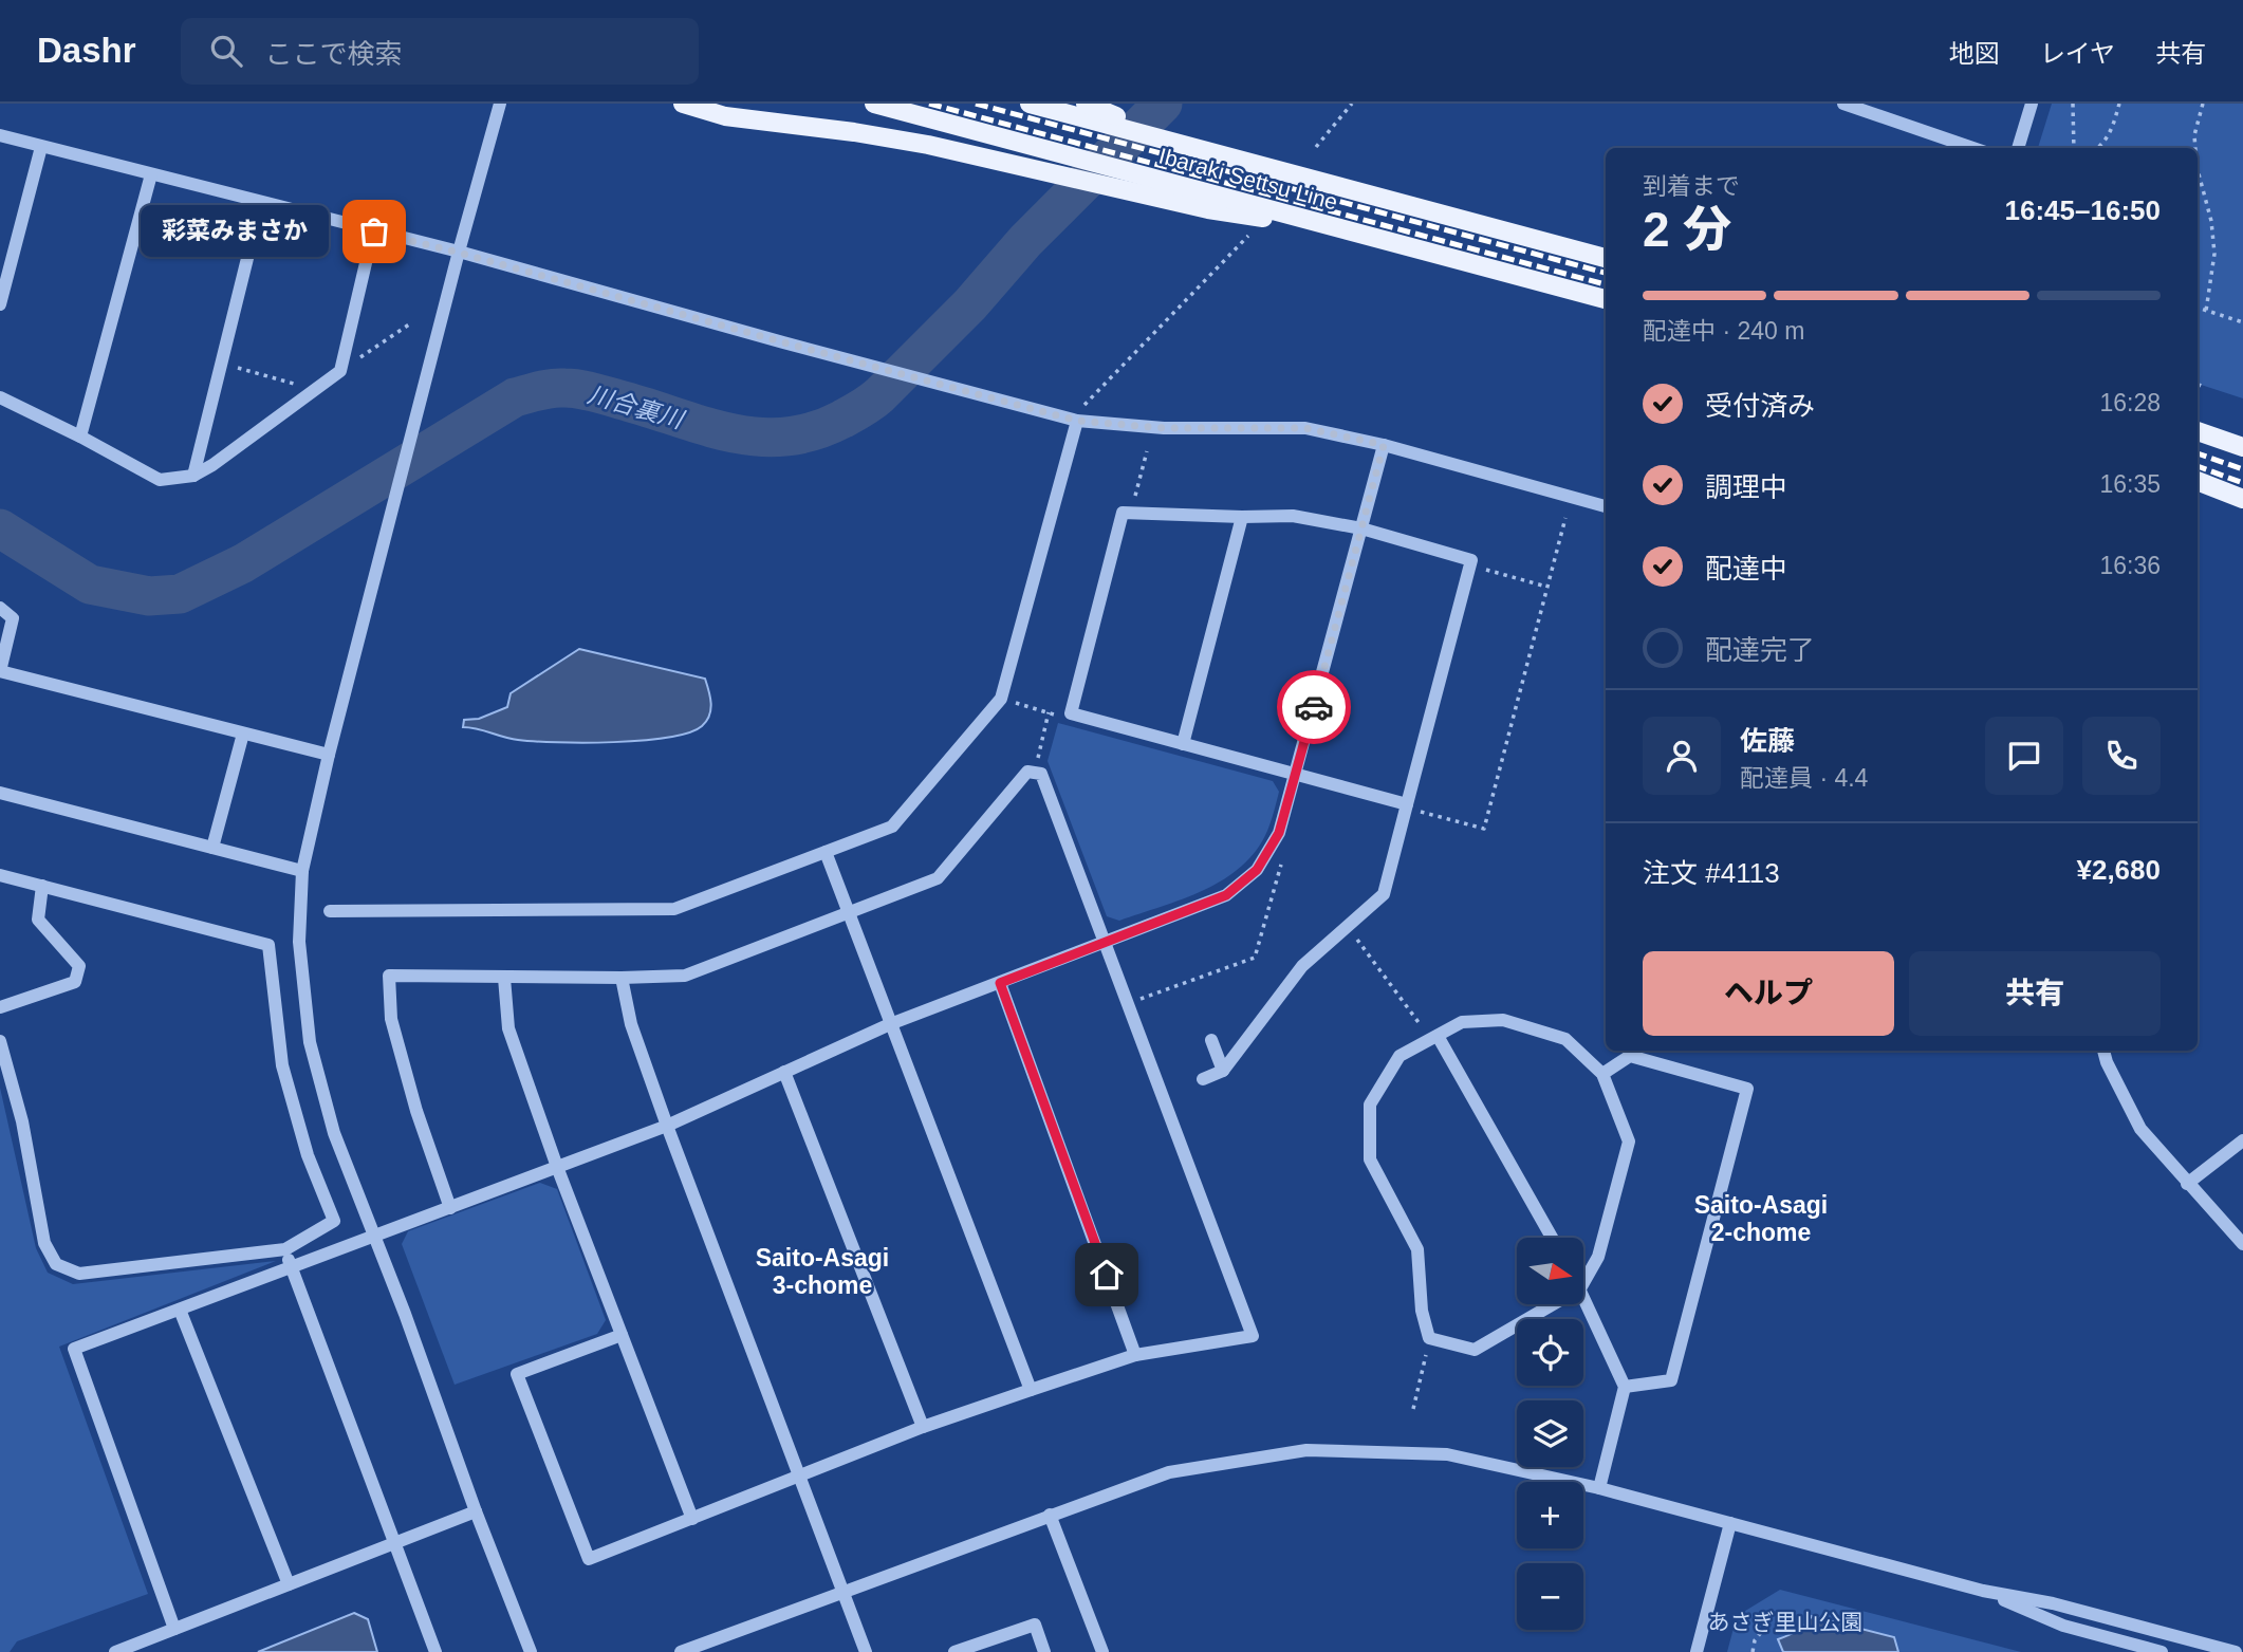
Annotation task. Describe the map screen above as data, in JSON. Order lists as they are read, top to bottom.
{
  "streets": {
    "main road": ["Ibaraki Settsu Line"]
  },
  "districts": ["Saito-Asagi 2-chome", "Saito-Asagi 3-chome"],
  "water": ["川合裏川"],
  "parks": ["あさぎ里山公園"],
  "places": ["彩菜みまさか"],
  "north": "right",
  "page": {
    "header": "Dashr",
    "search": "ここで検索",
    "nav": ["地図", "レイヤ", "共有"],
    "heading": ["2 分", "到着まで", "16:45–16:50"],
    "panel": [
      "佐藤",
      "配達員 · 4.4",
      "注文 #4113",
      "¥2,680"
    ],
    "bubble": "彩菜みまさか",
    "bar": "配達中 · 240 m",
    "list": [
      ["受付済み", "16:28"],
      ["調理中", "16:35"],
      ["配達中", "16:36"],
      "配達完了"
    ],
    "buttons": ["ヘルプ", "共有"],
    "map_buttons": ["+", "−"]
  }
}
